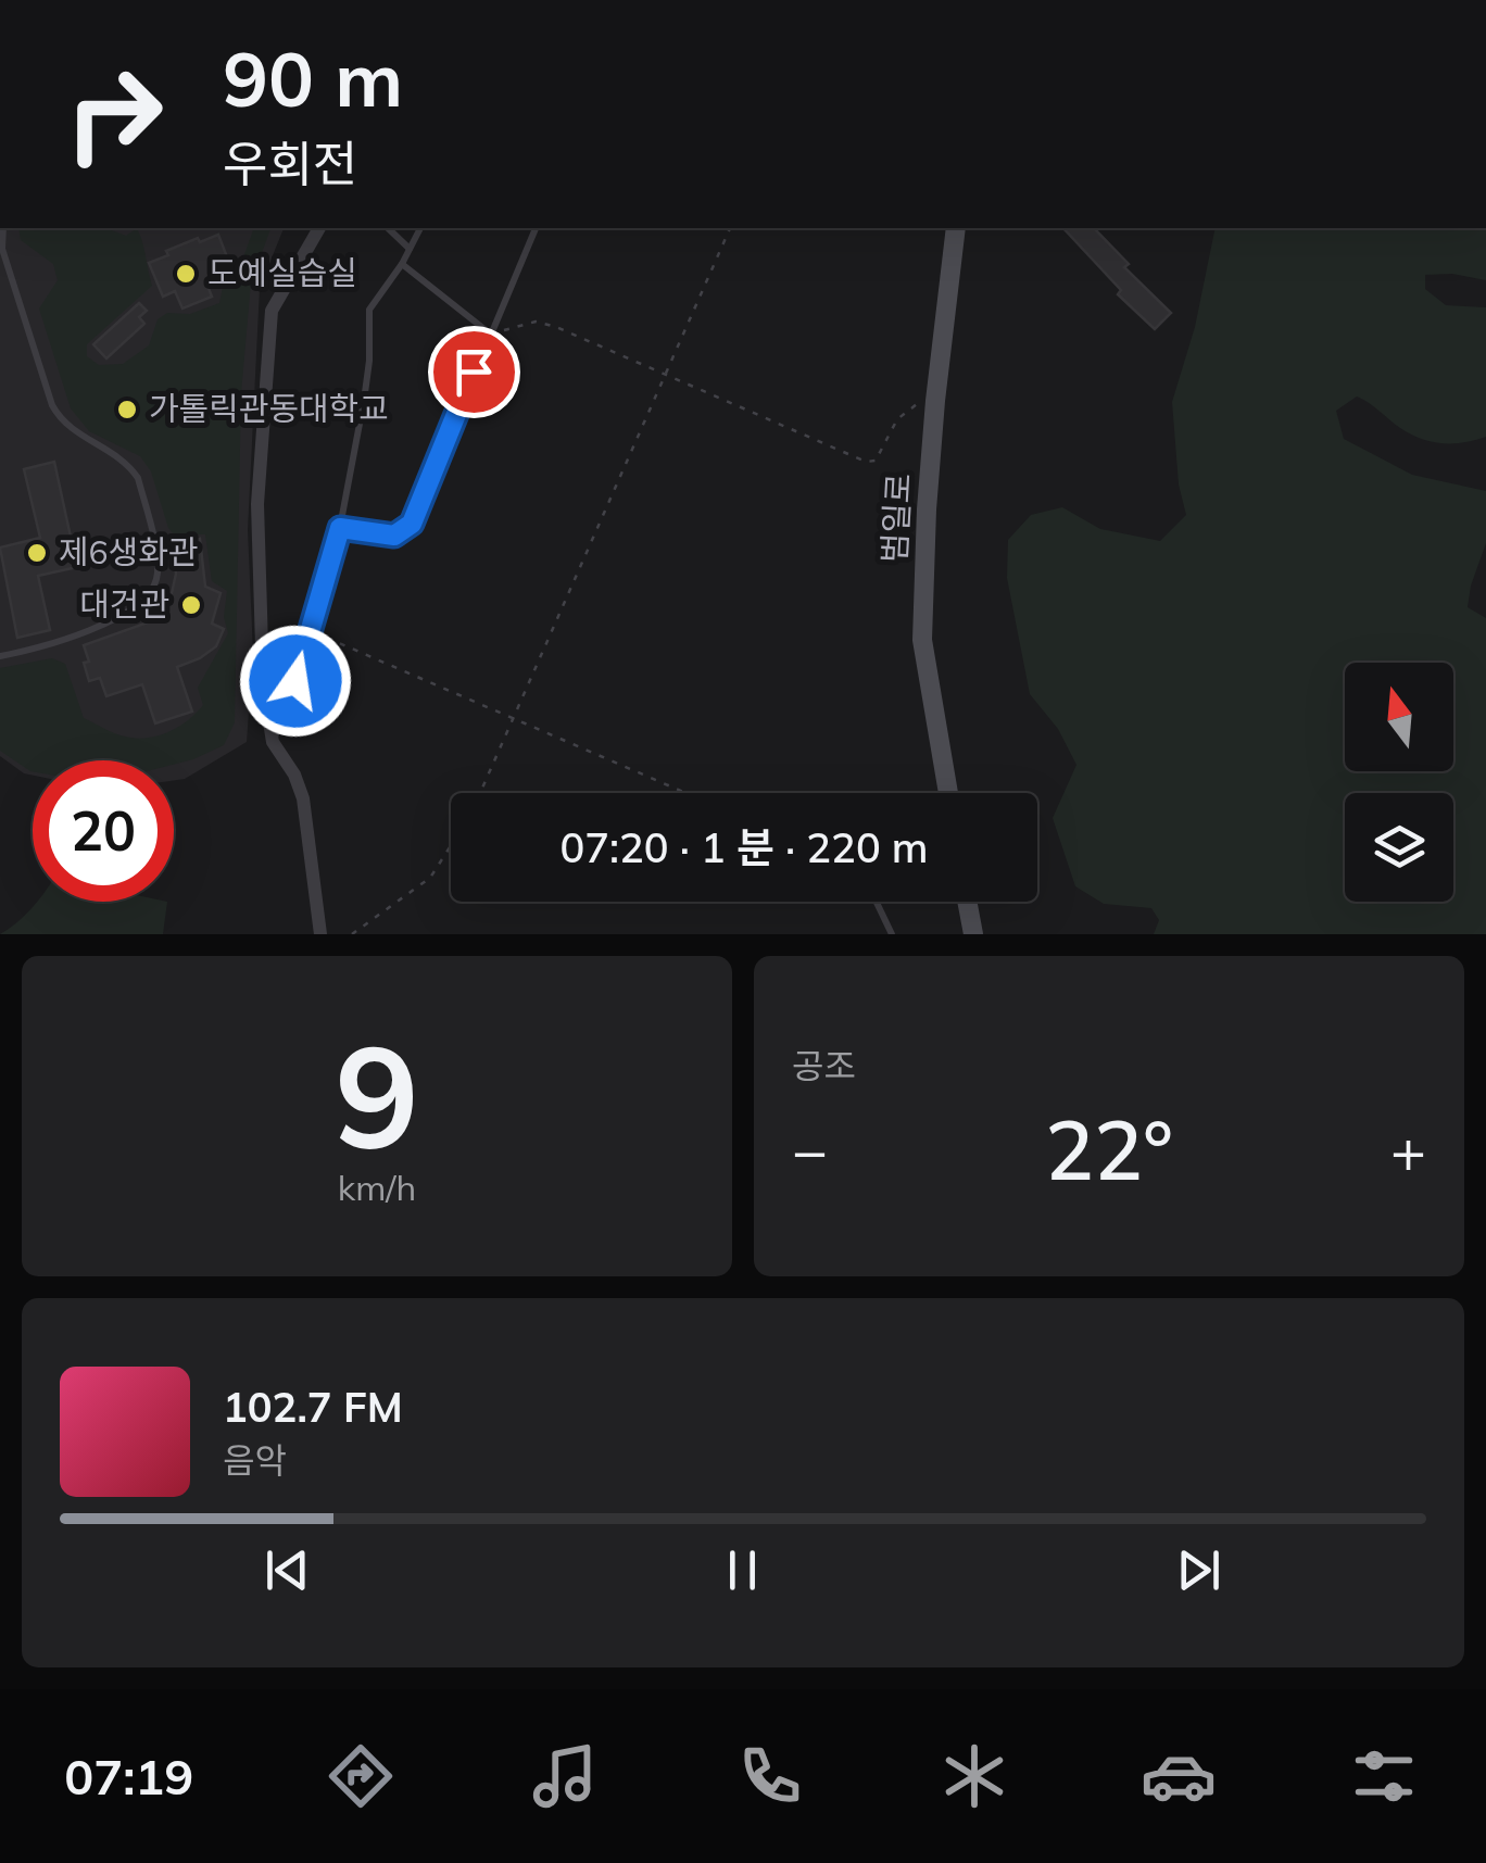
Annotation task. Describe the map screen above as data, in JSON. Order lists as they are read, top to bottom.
{
  "streets": {
    "street": ["범일로"]
  },
  "places": [
    "도예실습실",
    "가톨릭관동대학교",
    "제6생화관",
    "대건관"
  ],
  "north": "top",
  "page": {
    "turn": ["90 m", "우회전"],
    "limit": "20",
    "trip": "07:20 · 1 분 · 220 m",
    "tile": [
      ["9", "km/h"],
      "공조"
    ],
    "heat": ["−", "22°", "+"],
    "song": ["102.7 FM", "음악"],
    "tabs": "07:19"
  }
}
